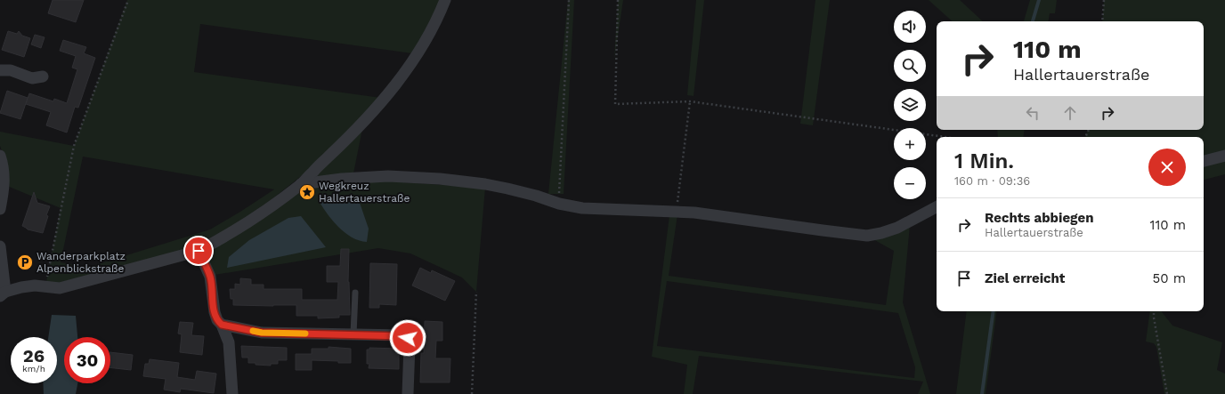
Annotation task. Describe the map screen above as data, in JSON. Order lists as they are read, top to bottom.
{
  "places": {
    "place": ["Wegkreuz Hallertauerstraße"],
    "parking": ["Wanderparkplatz Alpenblickstraße"]
  },
  "page": {
    "map_buttons": ["+", "−"],
    "turn": ["110 m", "Hallertauerstraße"],
    "heading": ["1 Min.", "160 m · 09:36"],
    "list": [
      {
        "name": "Rechts abbiegen",
        "note": "Hallertauerstraße",
        "value": "110 m"
      },
      {
        "name": "Ziel erreicht",
        "value": "50 m"
      }
    ],
    "speed": "26 km/h",
    "limit": "30"
  }
}
